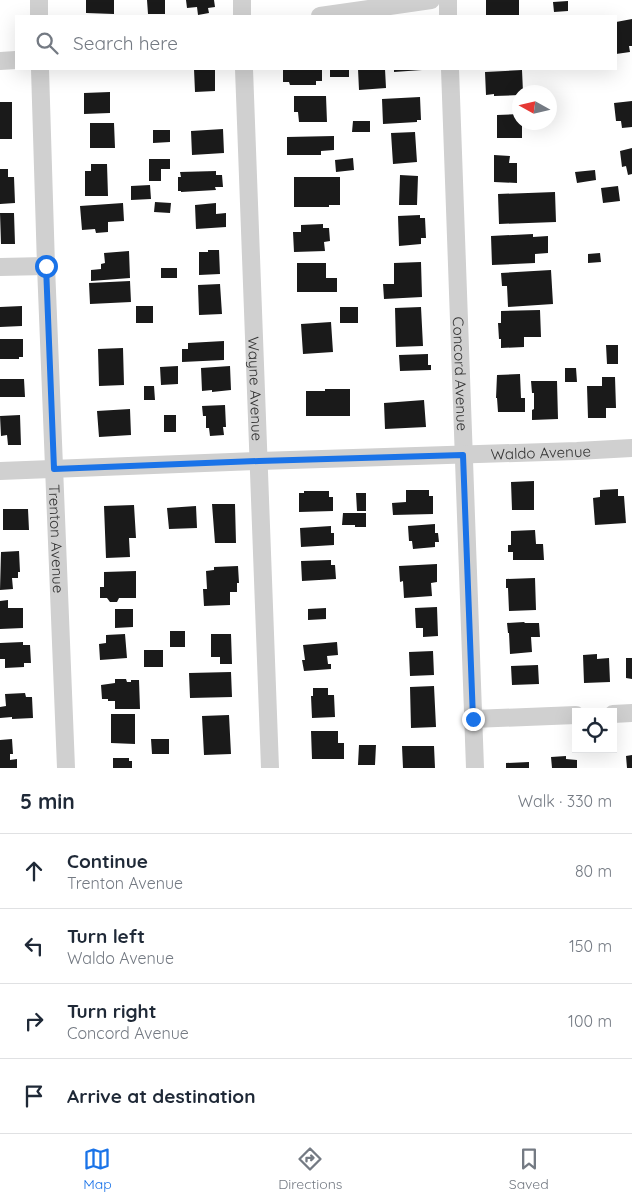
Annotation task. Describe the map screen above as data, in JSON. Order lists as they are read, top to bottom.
{
  "streets": {
    "street": [
      "Concord Avenue",
      "Wayne Avenue",
      "Waldo Avenue",
      "Trenton Avenue"
    ]
  },
  "crossings": [
    ["Concord Avenue", "Waldo Avenue"],
    ["Wayne Avenue", "Waldo Avenue"],
    ["Waldo Avenue", "Trenton Avenue"]
  ],
  "north": "left",
  "page": {
    "search": "Search here",
    "heading": ["5 min", "Walk · 330 m"],
    "list": [
      ["Continue", "Trenton Avenue", "80 m"],
      ["Turn left", "Waldo Avenue", "150 m"],
      ["Turn right", "Concord Avenue", "100 m"],
      "Arrive at destination"
    ],
    "nav": ["Map", "Directions", "Saved"]
  }
}
